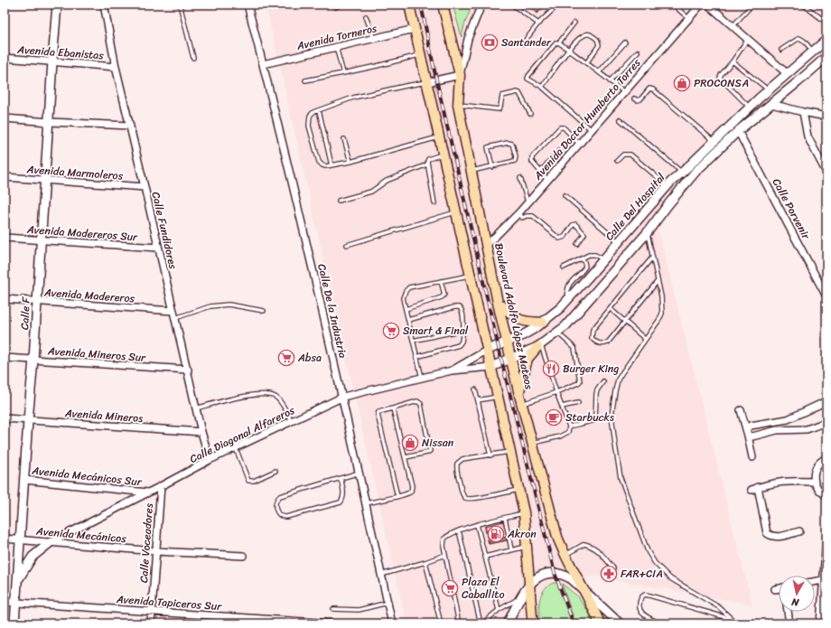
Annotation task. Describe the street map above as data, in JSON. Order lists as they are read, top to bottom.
{
  "streets": {
    "main road": ["Boulevard Adolfo López Mateos"],
    "street": [
      "Avenida Torneros",
      "Avenida Ebanistas",
      "Avenida Doctor Humberto Torres",
      "Avenida Marmoleros",
      "Calle Del Hospital",
      "Calle Porvenir",
      "Calle Fundidores",
      "Avenida Madereros Sur",
      "Avenida Madereros",
      "Calle De la Industria",
      "Calle F",
      "Avenida Mineros Sur",
      "Avenida Mineros",
      "Calle Diagonal Alfareros",
      "Avenida Mecánicos Sur",
      "Avenida Mecánicos",
      "Calle Voceadores",
      "Avenida Tapiceros Sur"
    ]
  },
  "crossings": [
    ["Avenida Torneros", "Calle De la Industria"],
    ["Avenida Ebanistas", "Calle Fundidores"],
    ["Avenida Ebanistas", "Calle F"],
    ["Avenida Doctor Humberto Torres", "Boulevard Adolfo López Mateos"],
    ["Avenida Marmoleros", "Calle Fundidores"],
    ["Avenida Marmoleros", "Calle F"],
    ["Calle Del Hospital", "Boulevard Adolfo López Mateos"],
    ["Calle Del Hospital", "Calle Diagonal Alfareros"],
    ["Calle Fundidores", "Avenida Madereros Sur"],
    ["Calle Fundidores", "Avenida Madereros"],
    ["Calle Fundidores", "Avenida Mineros Sur"],
    ["Calle Fundidores", "Avenida Mineros"],
    ["Calle Fundidores", "Calle Diagonal Alfareros"],
    ["Avenida Madereros Sur", "Calle F"],
    ["Avenida Madereros", "Calle F"],
    ["Calle De la Industria", "Calle Diagonal Alfareros"],
    ["Calle F", "Avenida Mineros Sur"],
    ["Calle F", "Avenida Mineros"],
    ["Calle F", "Avenida Mecánicos Sur"],
    ["Calle F", "Avenida Mecánicos"],
    ["Calle F", "Avenida Tapiceros Sur"],
    ["Calle Diagonal Alfareros", "Avenida Mecánicos Sur"],
    ["Calle Diagonal Alfareros", "Avenida Mecánicos"],
    ["Calle Diagonal Alfareros", "Calle Voceadores"],
    ["Avenida Mecánicos", "Calle Voceadores"],
    ["Calle Voceadores", "Avenida Tapiceros Sur"]
  ],
  "places": {
    "bank": ["Santander"],
    "shop": ["PROCONSA", "Nissan"],
    "supermarket": ["Smart & Final", "Absa", "Plaza El Caballito"],
    "restaurant": ["Burger King"],
    "cafe": ["Starbucks"],
    "fuel station": ["Akron"],
    "pharmacy": ["FAR+CIA"]
  },
  "north": "bottom"
}
